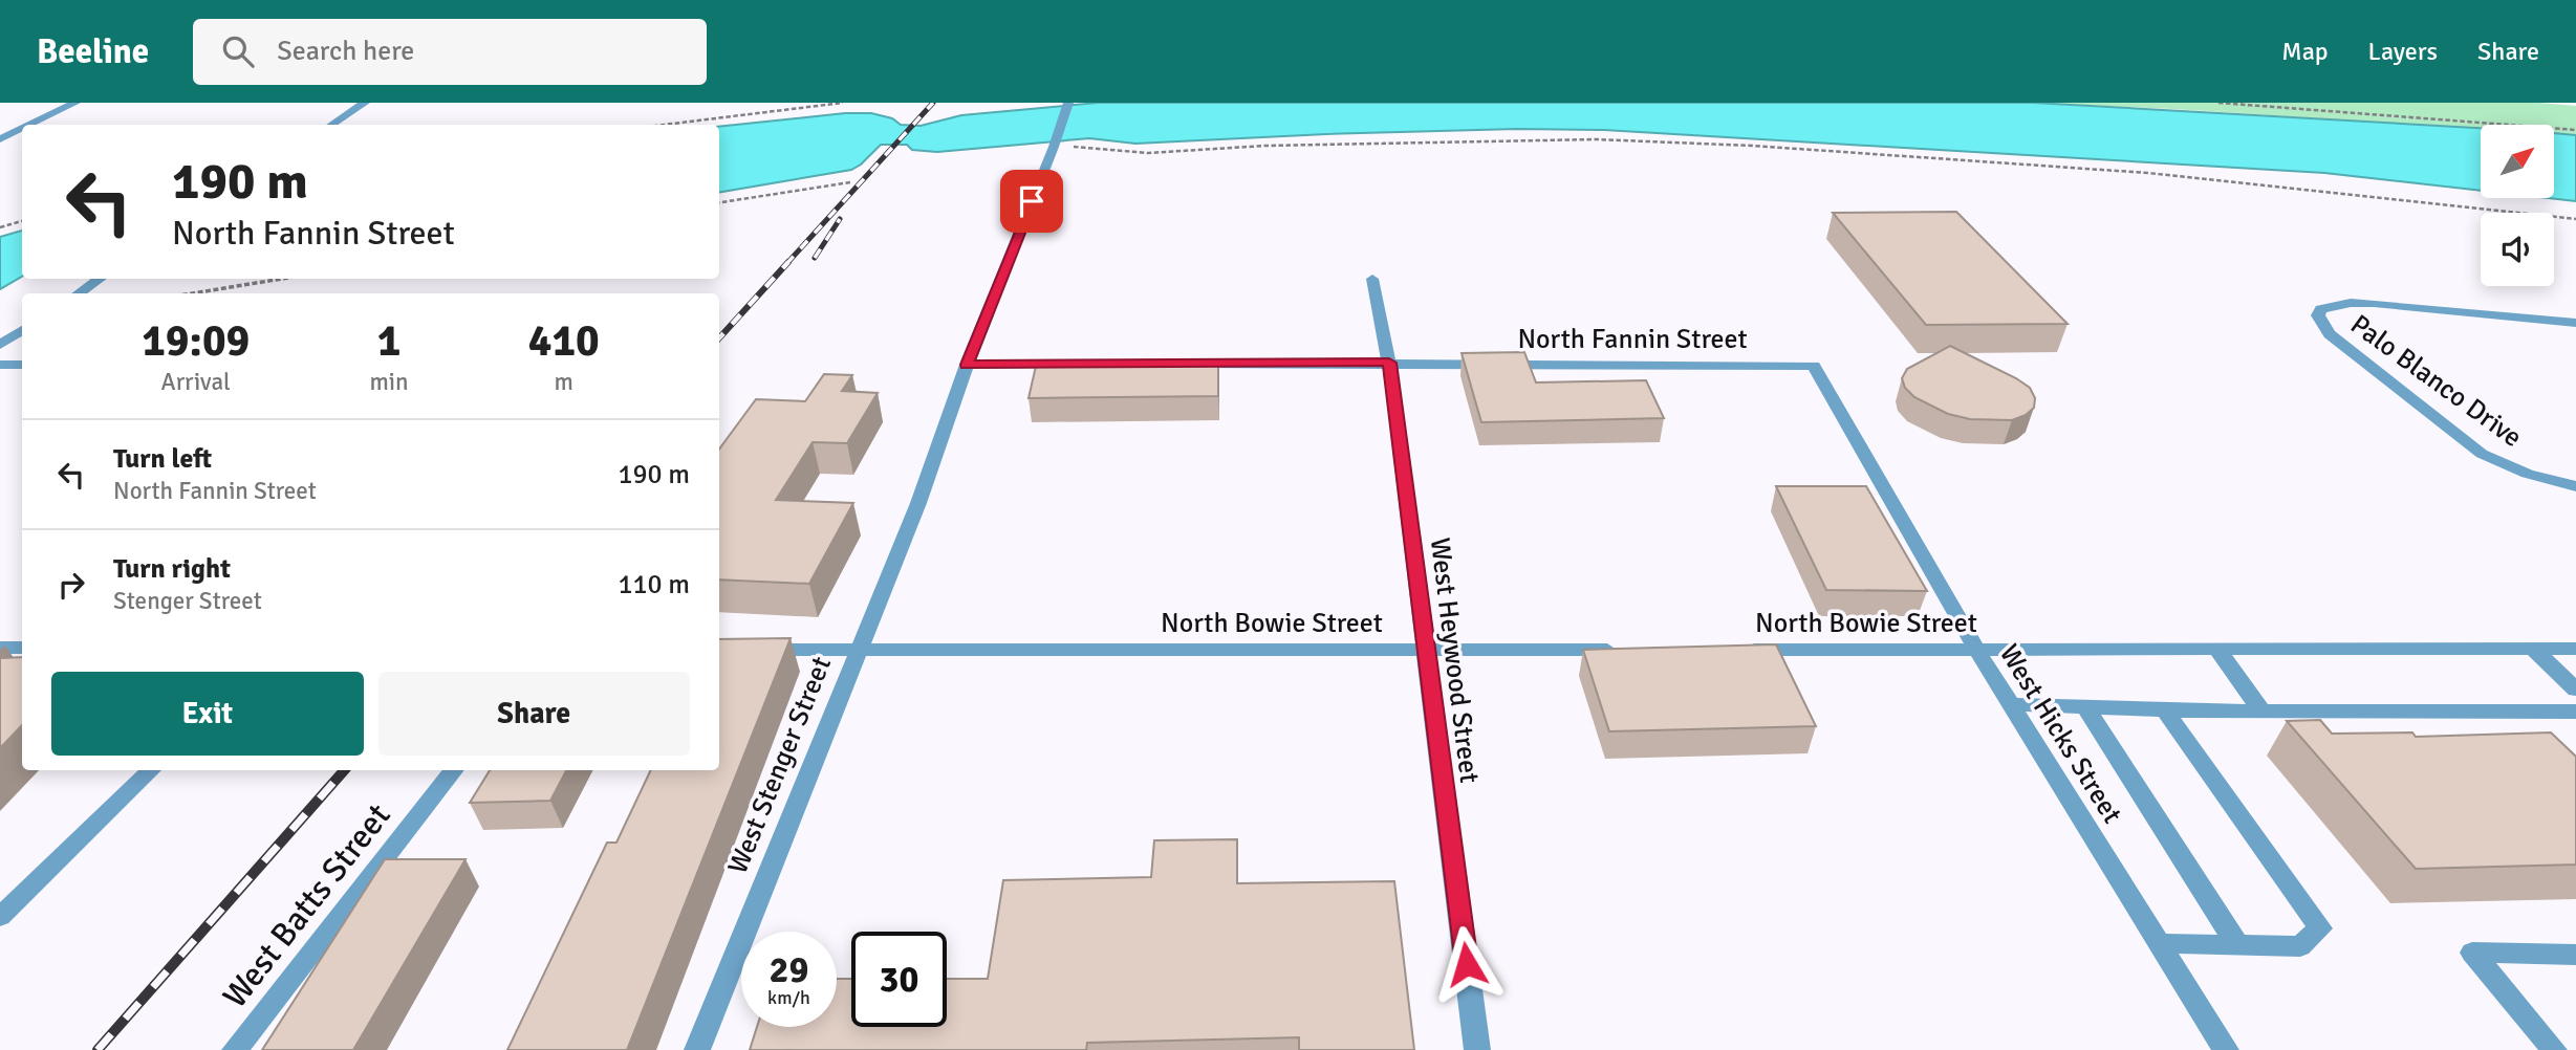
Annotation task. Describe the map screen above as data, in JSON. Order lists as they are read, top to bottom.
{
  "streets": {
    "street": [
      "North Fannin Street",
      "Palo Blanco Drive",
      "North Bowie Street",
      "West Heywood Street",
      "West Hicks Street",
      "West Stenger Street",
      "West Batts Street"
    ]
  },
  "crossings": [
    ["North Fannin Street", "West Heywood Street"],
    ["North Fannin Street", "West Hicks Street"],
    ["North Bowie Street", "West Heywood Street"],
    ["North Bowie Street", "West Hicks Street"],
    ["North Bowie Street", "West Stenger Street"]
  ],
  "north": "top right",
  "page": {
    "header": "Beeline",
    "search": "Search here",
    "nav": ["Map", "Layers", "Share"],
    "turn": ["190 m", "North Fannin Street"],
    "eta": [
      "19:09",
      "Arrival",
      "1",
      "min",
      "410",
      "m"
    ],
    "list": [
      {
        "name": "Turn left",
        "note": "North Fannin Street",
        "value": "190 m"
      },
      {
        "name": "Turn right",
        "note": "Stenger Street",
        "value": "110 m"
      }
    ],
    "buttons": ["Exit", "Share"],
    "speed": "29 km/h",
    "limit": "30"
  }
}
